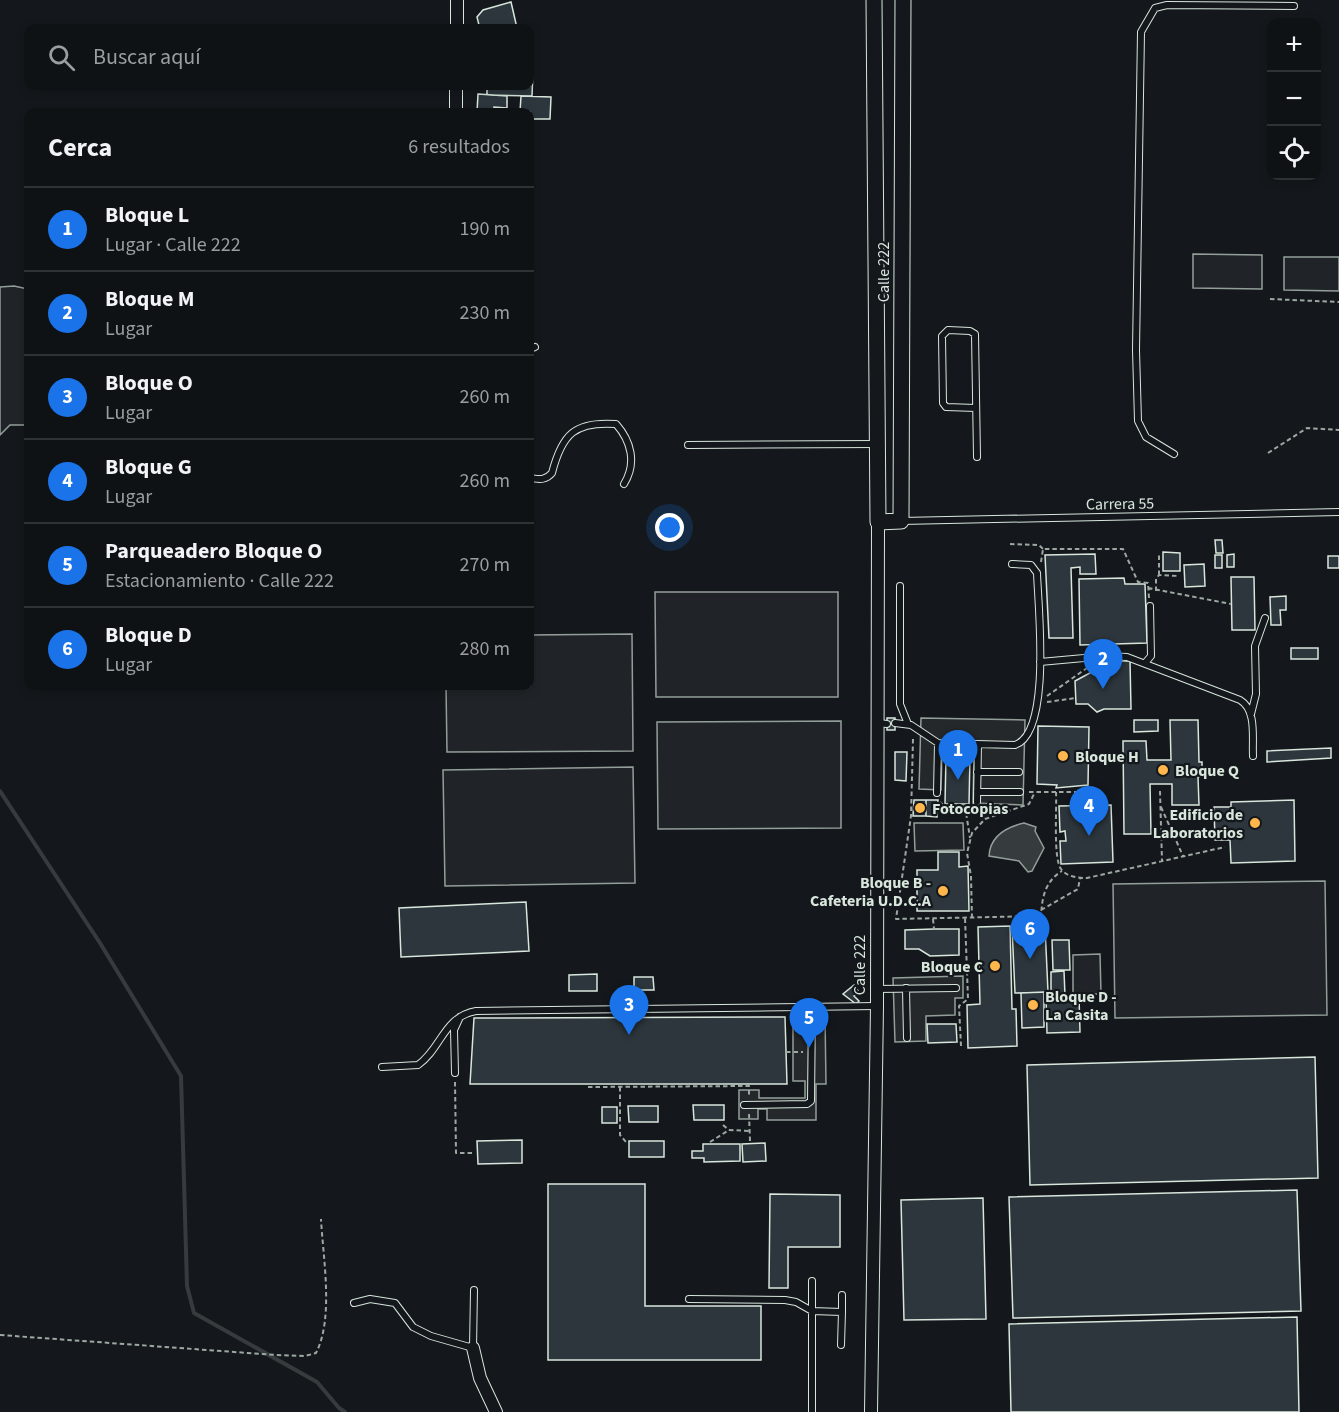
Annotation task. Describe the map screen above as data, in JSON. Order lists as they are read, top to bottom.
{
  "streets": {
    "street": ["Calle 222"],
    "lane": ["Carrera 55"]
  },
  "crossings": [
    ["Calle 222", "Carrera 55"]
  ],
  "places": [
    "Bloque H",
    "Bloque Q",
    "Fotocopias",
    "Edificio de Laboratorios",
    "Bloque B - Cafeteria U.D.C.A",
    "Bloque C",
    "Bloque D - La Casita"
  ],
  "page": {
    "map_buttons": ["+", "−"],
    "search": "Buscar aquí",
    "heading": ["Cerca", "6 resultados"],
    "list": [
      {
        "mark": "1",
        "name": "Bloque L",
        "note": "Lugar · Calle 222",
        "value": "190 m"
      },
      {
        "mark": "2",
        "name": "Bloque M",
        "note": "Lugar",
        "value": "230 m"
      },
      {
        "mark": "3",
        "name": "Bloque O",
        "note": "Lugar",
        "value": "260 m"
      },
      {
        "mark": "4",
        "name": "Bloque G",
        "note": "Lugar",
        "value": "260 m"
      },
      {
        "mark": "5",
        "name": "Parqueadero Bloque O",
        "note": "Estacionamiento · Calle 222",
        "value": "270 m"
      },
      {
        "mark": "6",
        "name": "Bloque D",
        "note": "Lugar",
        "value": "280 m"
      }
    ],
    "pins": [
      "2",
      "1",
      "4",
      "6",
      "3",
      "5"
    ]
  }
}
